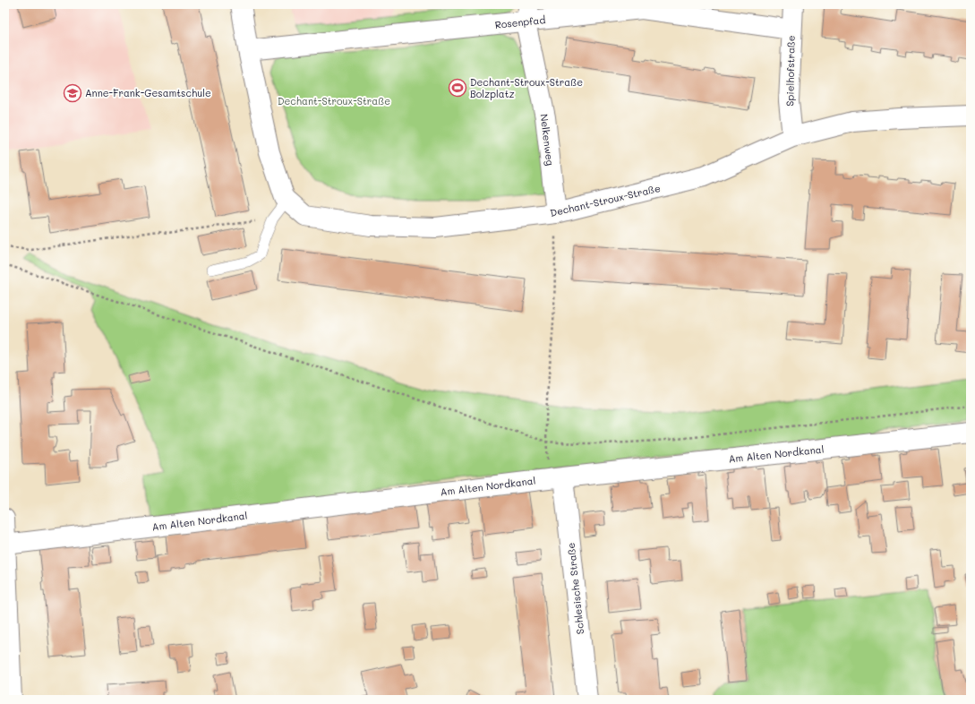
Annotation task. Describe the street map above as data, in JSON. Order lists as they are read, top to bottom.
{
  "streets": {
    "street": [
      "Rosenpfad",
      "Spielhofstraße",
      "Nelkenweg",
      "Dechant-Stroux-Straße",
      "Am Alten Nordkanal",
      "Schlesische Straße"
    ]
  },
  "crossings": [
    ["Rosenpfad", "Spielhofstraße"],
    ["Rosenpfad", "Nelkenweg"],
    ["Rosenpfad", "Dechant-Stroux-Straße"],
    ["Spielhofstraße", "Dechant-Stroux-Straße"],
    ["Nelkenweg", "Dechant-Stroux-Straße"],
    ["Am Alten Nordkanal", "Schlesische Straße"]
  ],
  "parks": ["Dechant-Stroux-Straße"],
  "places": {
    "sports": ["Dechant-Stroux-Straße Bolzplatz"],
    "school or university": ["Anne-Frank-Gesamtschule"]
  }
}
